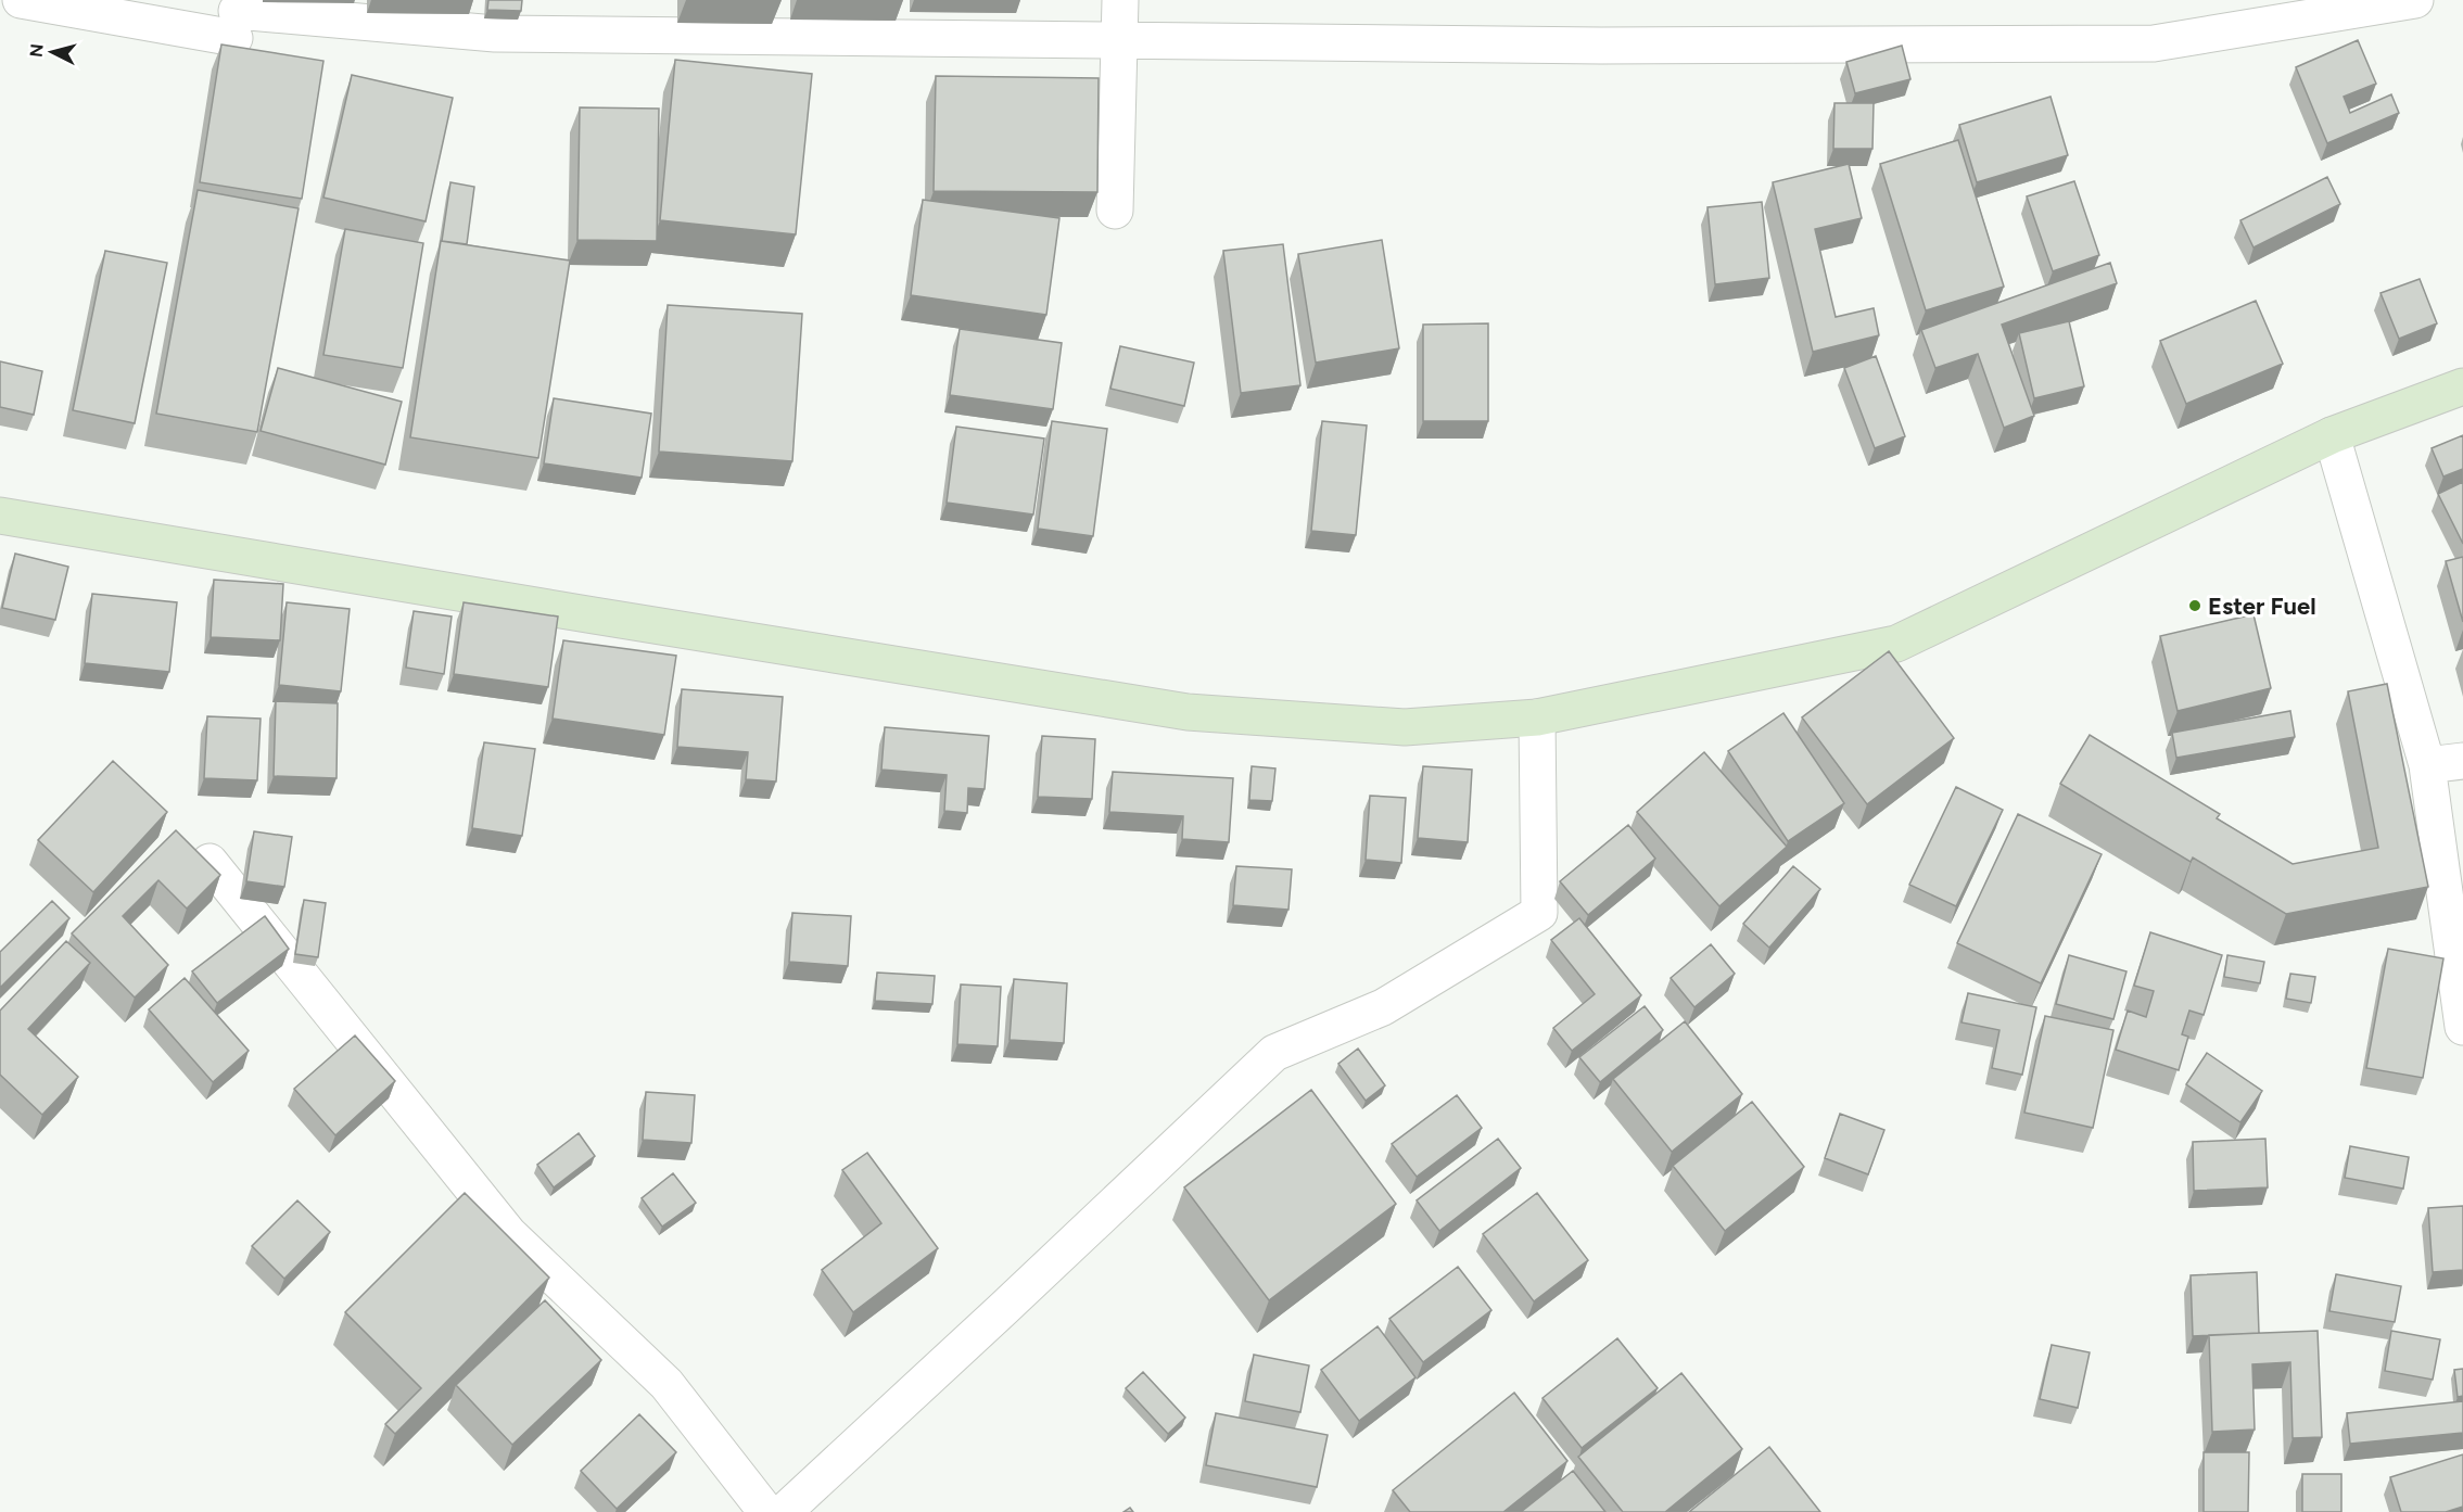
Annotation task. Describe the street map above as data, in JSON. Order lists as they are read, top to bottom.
{
  "places": ["Ester Fuel"],
  "north": "left"
}
